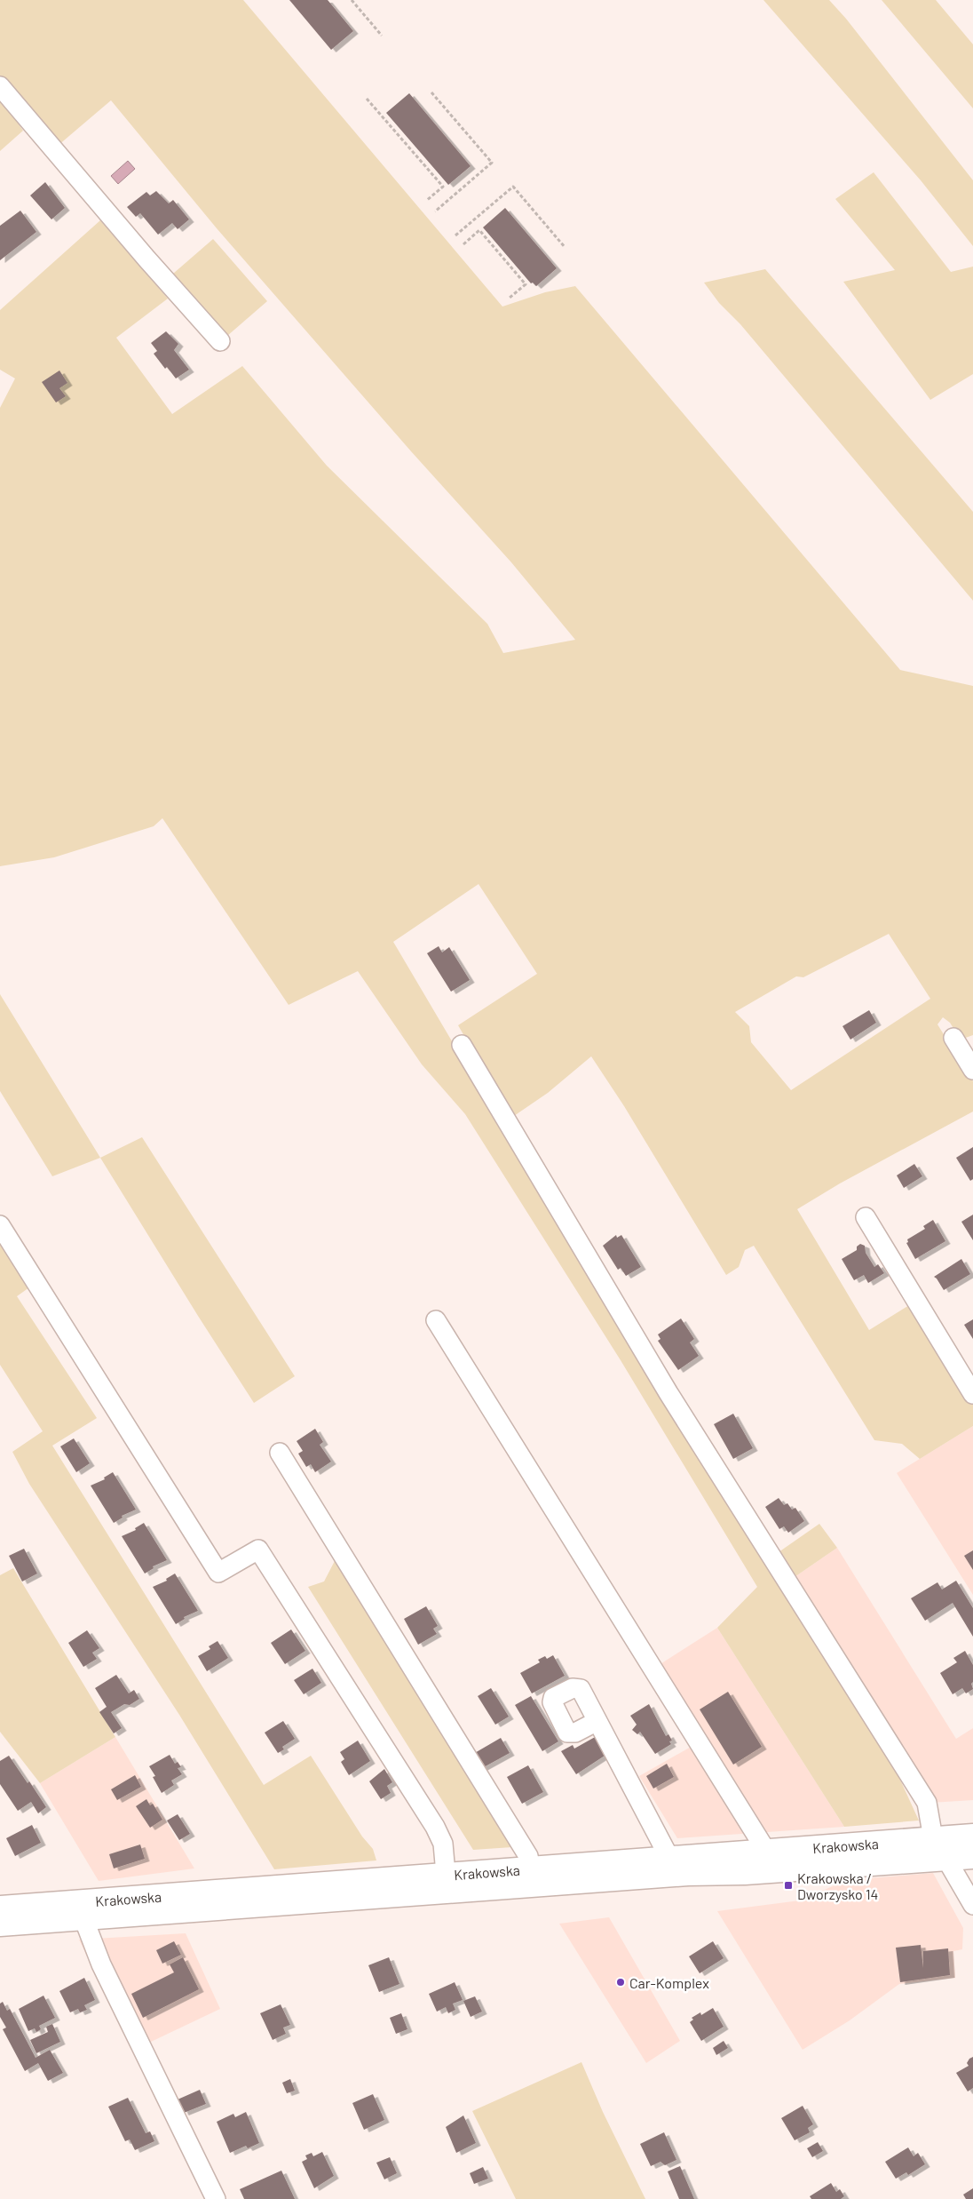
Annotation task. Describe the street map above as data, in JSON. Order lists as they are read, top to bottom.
{
  "streets": {
    "main road": ["Krakowska"]
  },
  "places": {
    "transit": ["Krakowska / Dworzysko 14"],
    "other": ["Car-Komplex"]
  }
}
